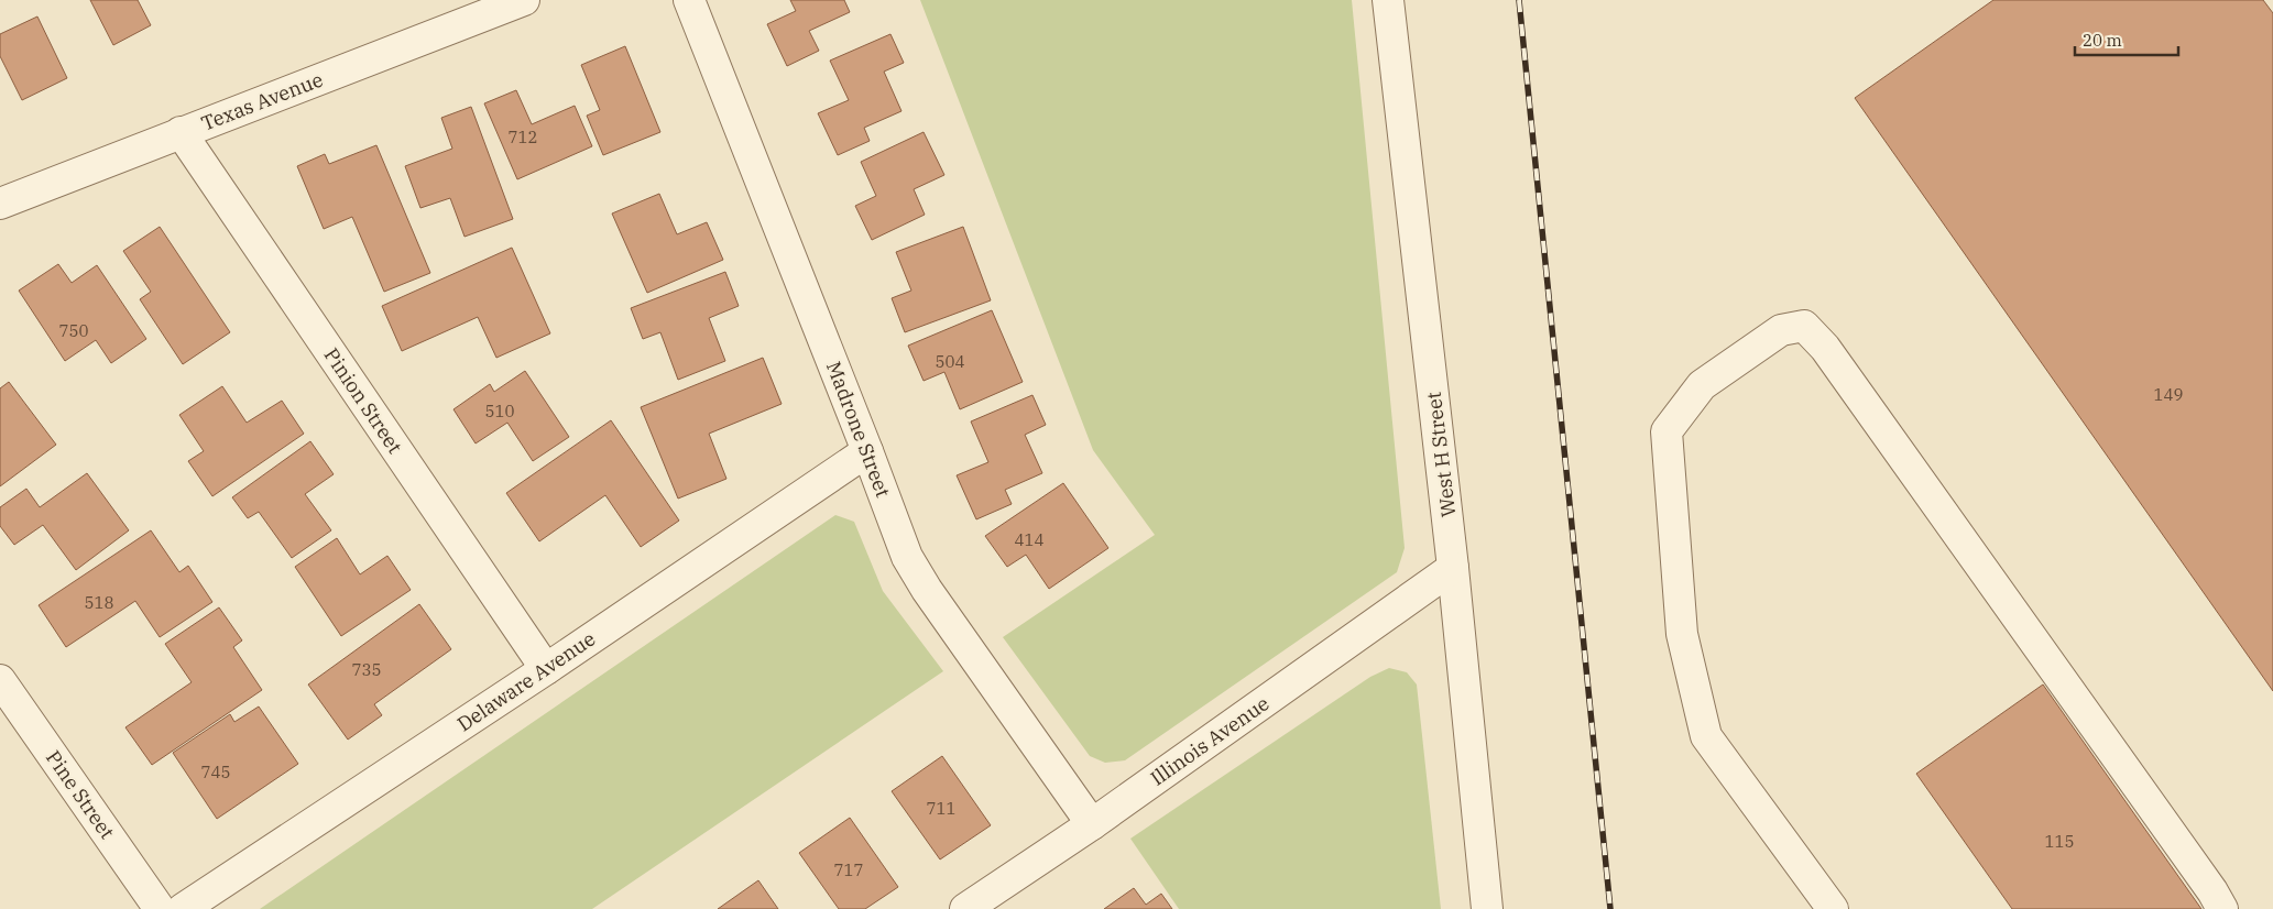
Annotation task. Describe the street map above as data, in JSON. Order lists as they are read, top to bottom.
{
  "streets": {
    "street": [
      "Texas Avenue",
      "Pinion Street",
      "Madrone Street",
      "West H Street",
      "Delaware Avenue",
      "Illinois Avenue",
      "Pine Street"
    ]
  },
  "crossings": [
    ["Texas Avenue", "Pinion Street"],
    ["Pinion Street", "Delaware Avenue"],
    ["Madrone Street", "Delaware Avenue"],
    ["Madrone Street", "Illinois Avenue"],
    ["West H Street", "Illinois Avenue"]
  ],
  "house_numbers": [
    "712",
    "750",
    "504",
    "149",
    "510",
    "414",
    "518",
    "735",
    "745",
    "711",
    "115",
    "717"
  ],
  "scale_bar": "20 m"
}
